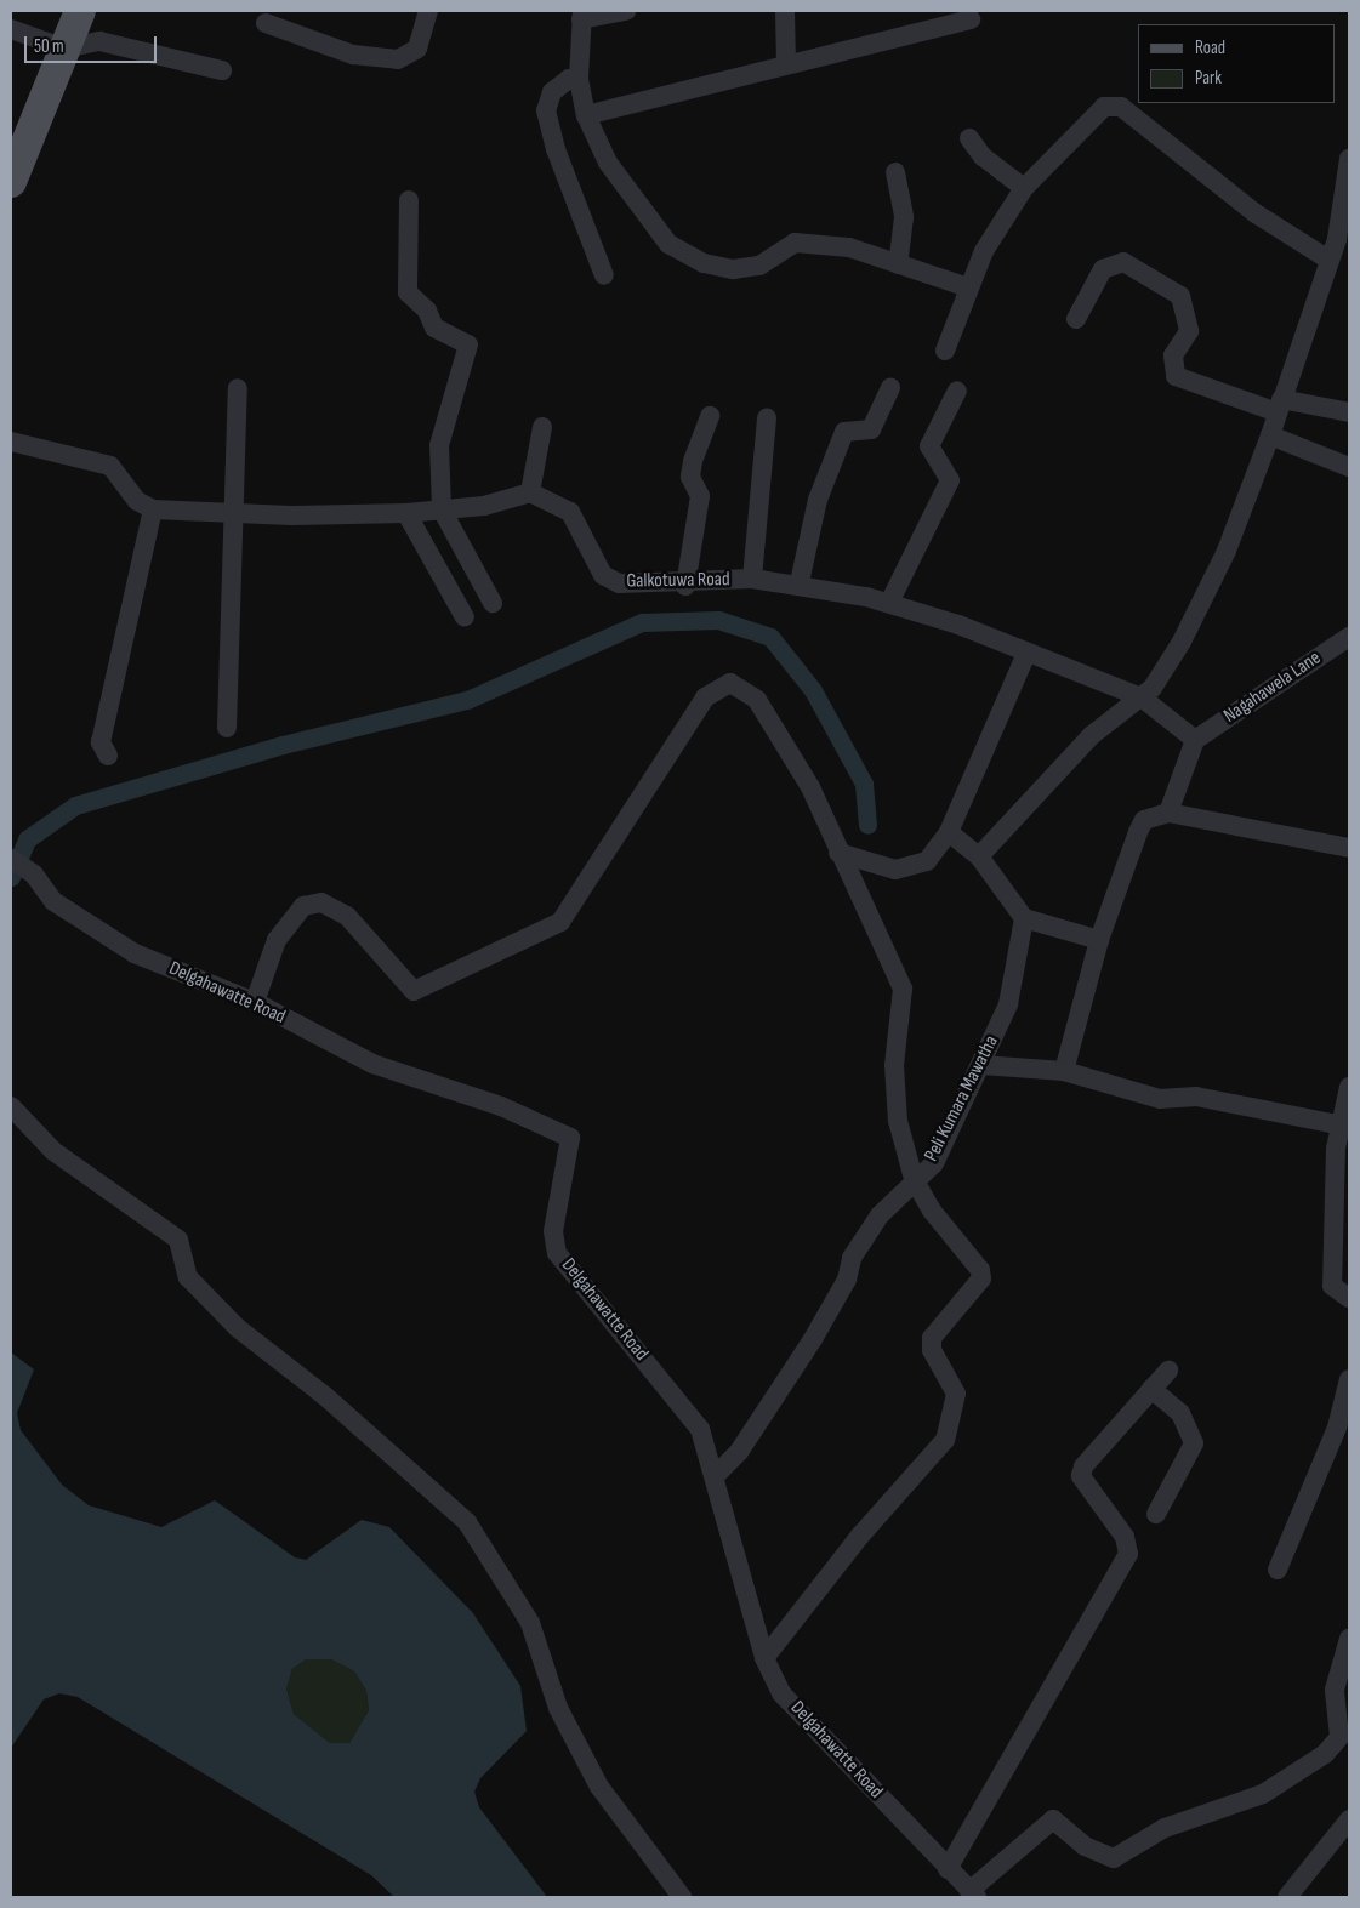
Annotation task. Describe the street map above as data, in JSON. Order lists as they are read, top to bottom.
{
  "streets": {
    "street": [
      "Galkotuwa Road",
      "Nagahawela Lane",
      "Delgahawatte Road",
      "Peli Kumara Mawatha"
    ]
  },
  "crossings": [
    ["Galkotuwa Road", "Nagahawela Lane"],
    ["Delgahawatte Road", "Peli Kumara Mawatha"]
  ],
  "legend": ["Road", "Park"],
  "scale_bar": "50 m"
}
